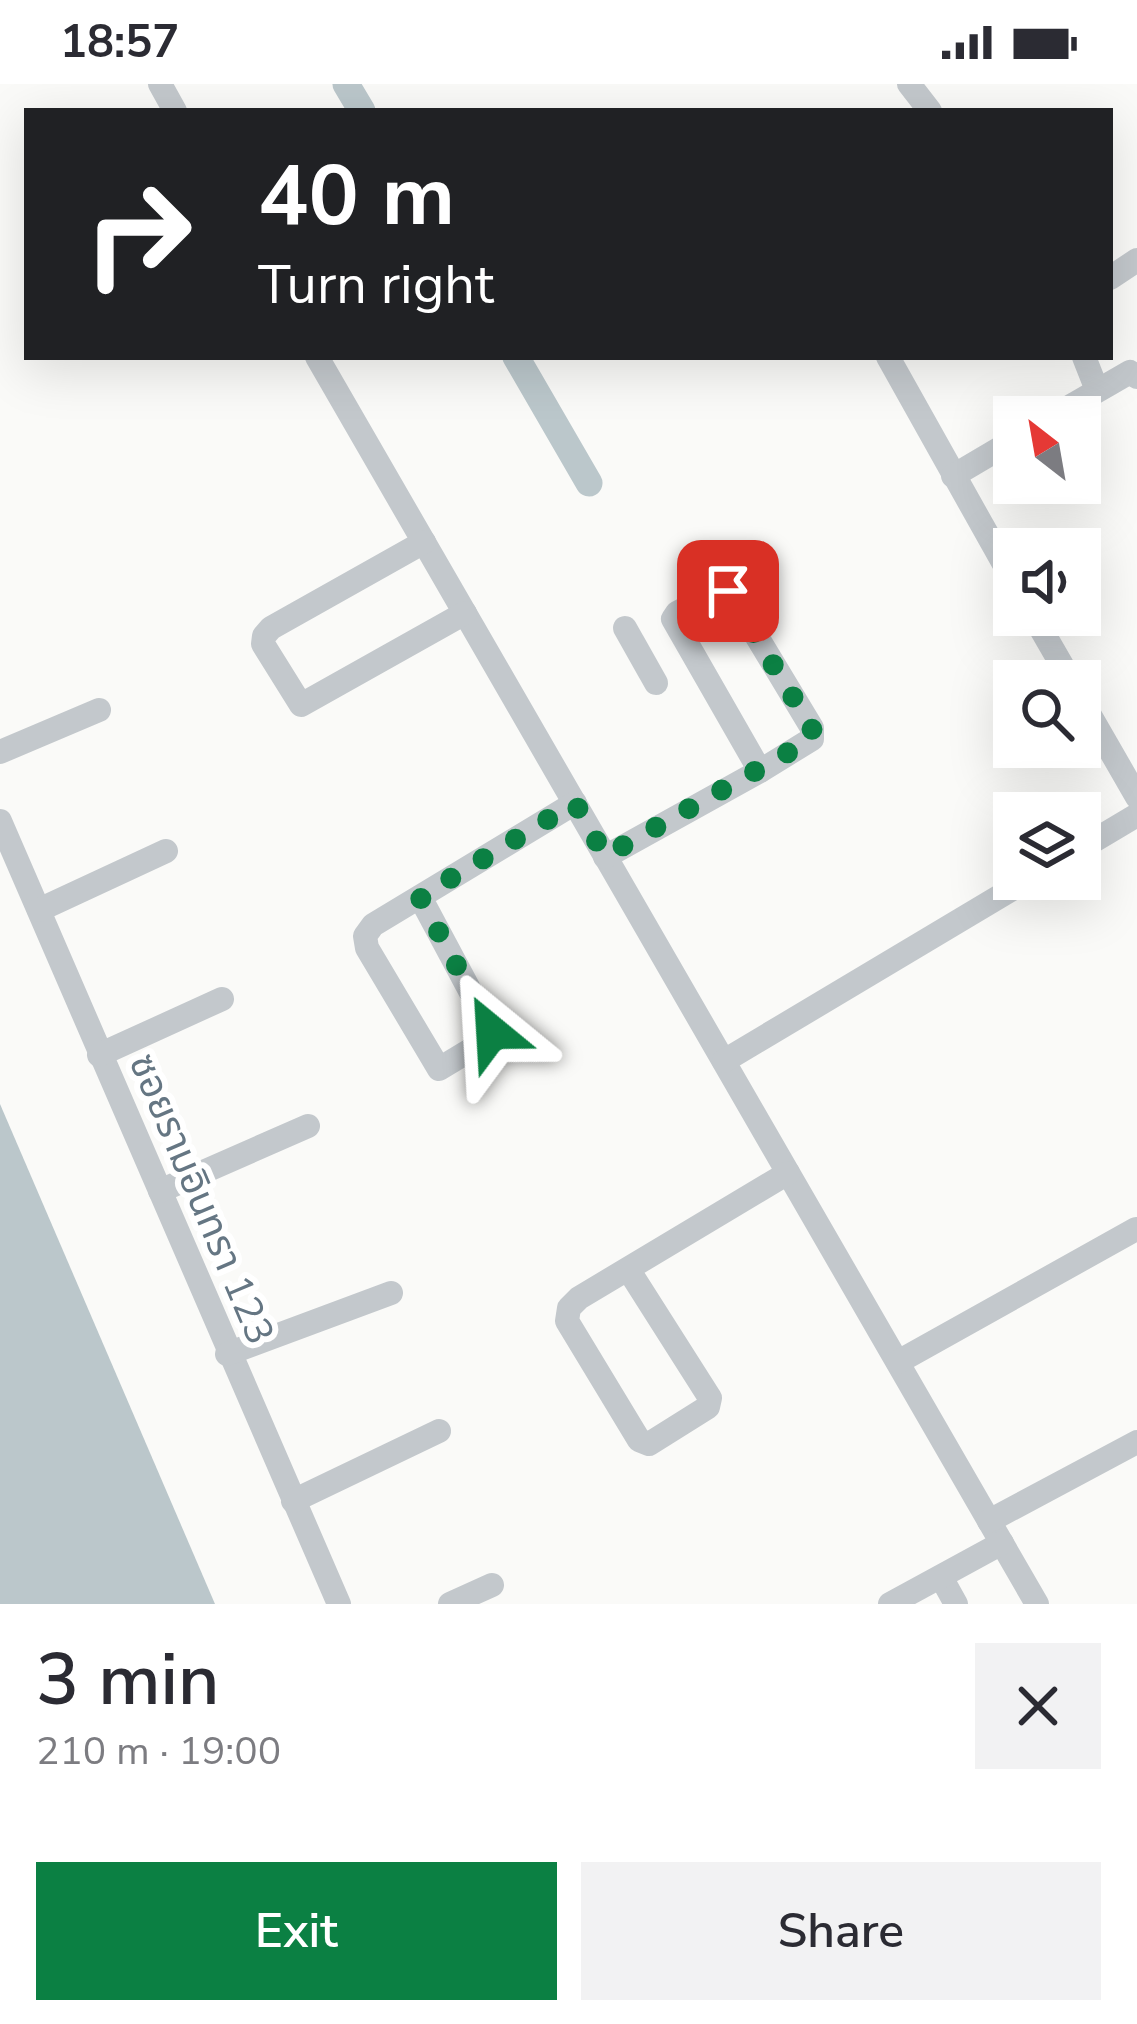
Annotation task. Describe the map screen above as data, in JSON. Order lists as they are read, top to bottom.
{
  "streets": {
    "street": ["ซอยรามอินทรา 123"]
  },
  "north": "top left",
  "page": {
    "status": "18:57",
    "turn": ["40 m", "Turn right"],
    "heading": ["3 min", "210 m · 19:00"],
    "buttons": ["Exit", "Share"]
  }
}
